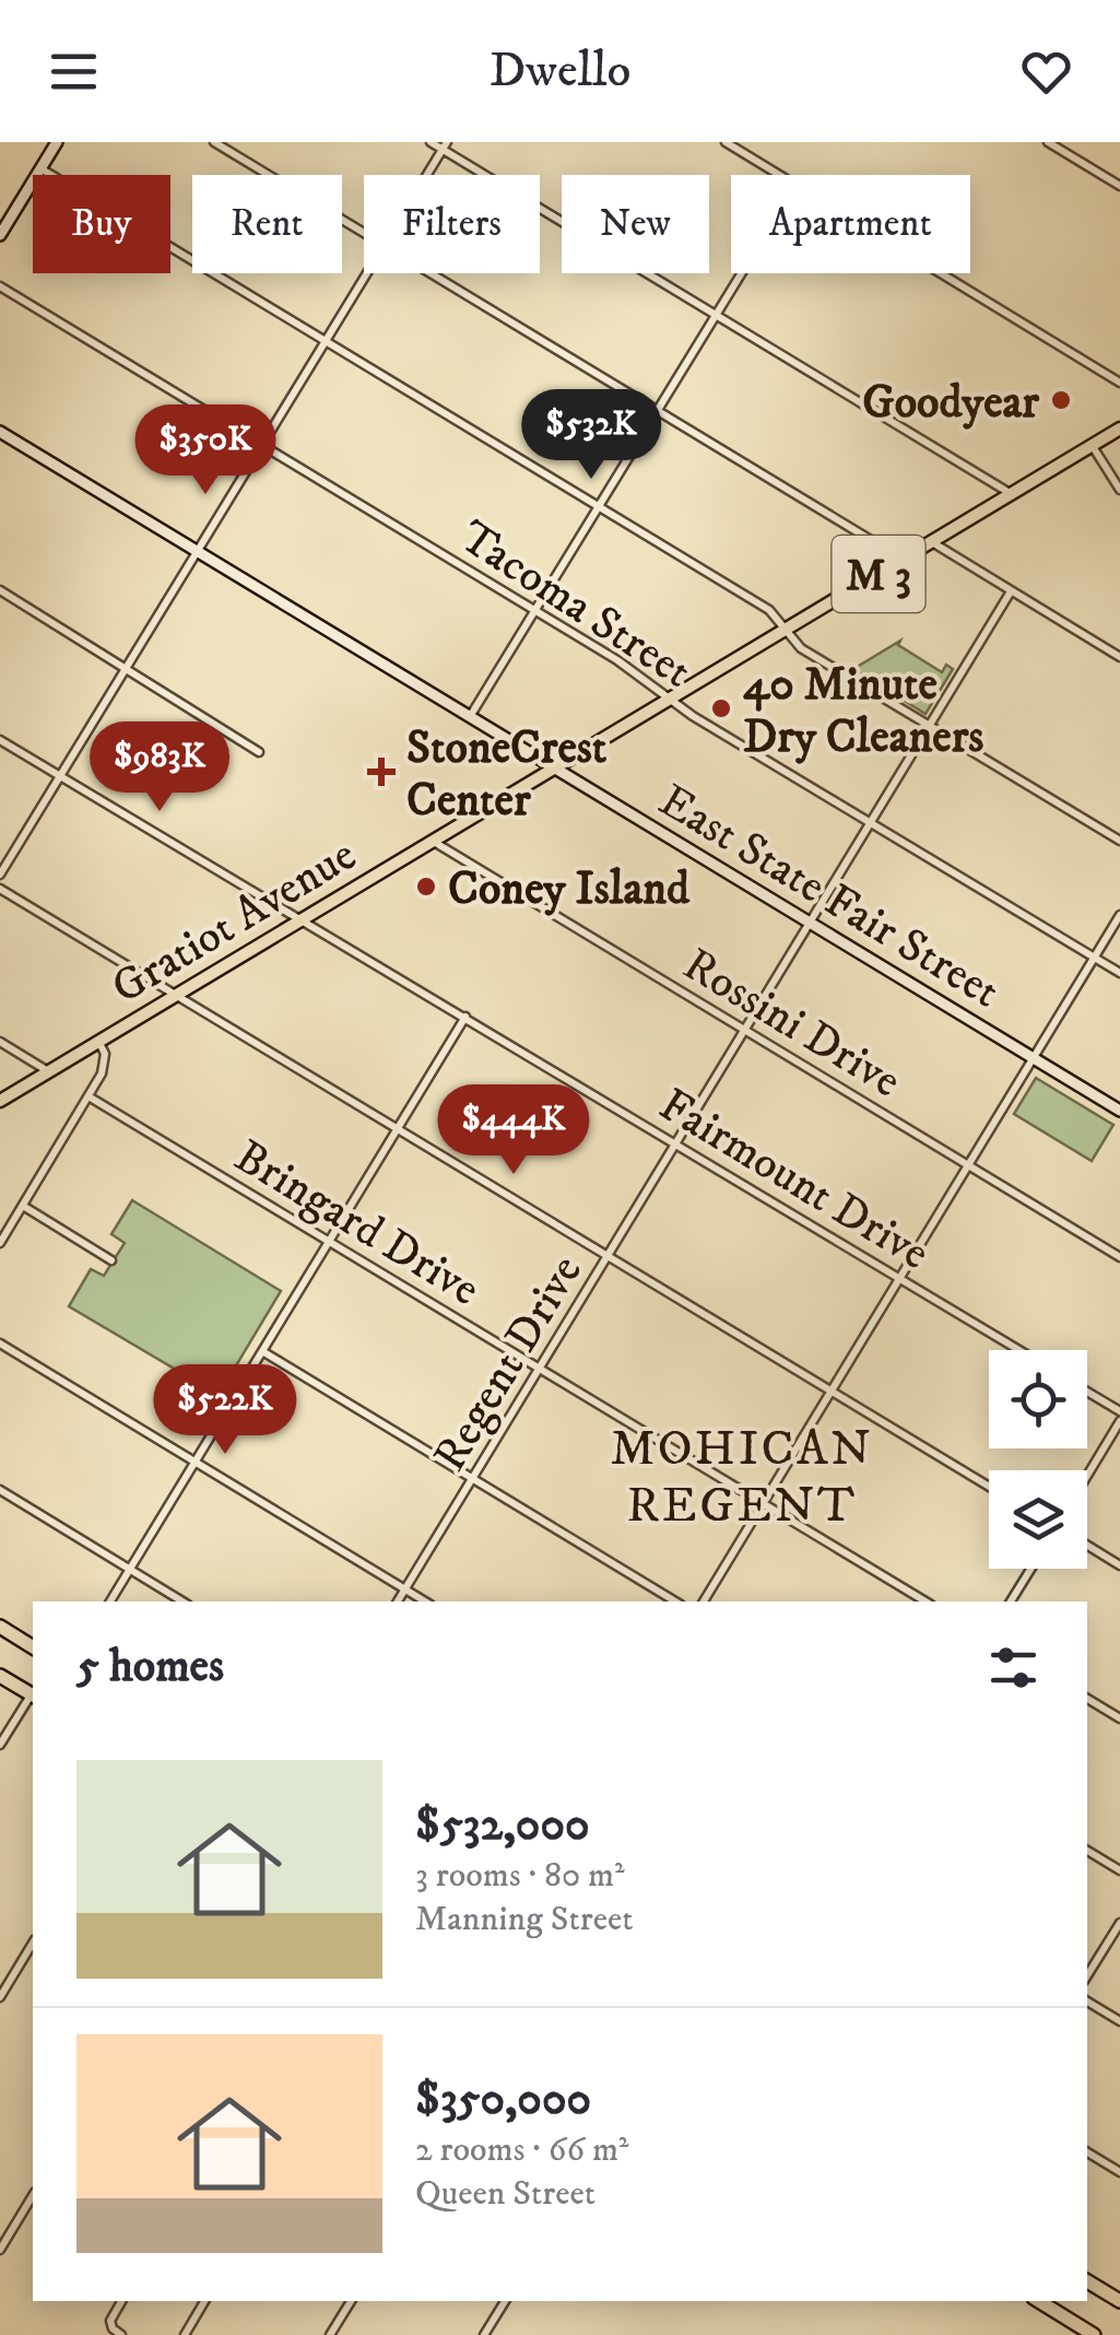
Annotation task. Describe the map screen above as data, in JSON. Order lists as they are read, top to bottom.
{
  "streets": {
    "main road": ["M 3", "Gratiot Avenue"],
    "street": [
      "Tacoma Street",
      "East State Fair Street",
      "Rossini Drive",
      "Fairmount Drive",
      "Bringard Drive",
      "Regent Drive"
    ]
  },
  "crossings": [
    ["Tacoma Street", "Gratiot Avenue"],
    ["Tacoma Street", "Regent Drive"],
    ["East State Fair Street", "Gratiot Avenue"],
    ["East State Fair Street", "Regent Drive"],
    ["Gratiot Avenue", "Rossini Drive"],
    ["Gratiot Avenue", "Fairmount Drive"],
    ["Rossini Drive", "Regent Drive"],
    ["Fairmount Drive", "Regent Drive"],
    ["Bringard Drive", "Regent Drive"]
  ],
  "districts": ["MOHICAN REGENT"],
  "places": {
    "other": ["Goodyear", "40 Minute Dry Cleaners", "Coney Island"],
    "health": ["StoneCrest Center"]
  },
  "page": {
    "header": "Dwello",
    "chip": [
      "Buy",
      "Rent",
      "Filters",
      "New",
      "Apartment"
    ],
    "price": [
      "$532K",
      "$350K",
      "$983K",
      "$444K",
      "$522K"
    ],
    "heading": "5 homes",
    "list": [
      {
        "name": "$532,000",
        "note": "3 rooms · 80 m² · Manning Street"
      },
      {
        "name": "$350,000",
        "note": "2 rooms · 66 m² · Queen Street"
      }
    ]
  }
}
